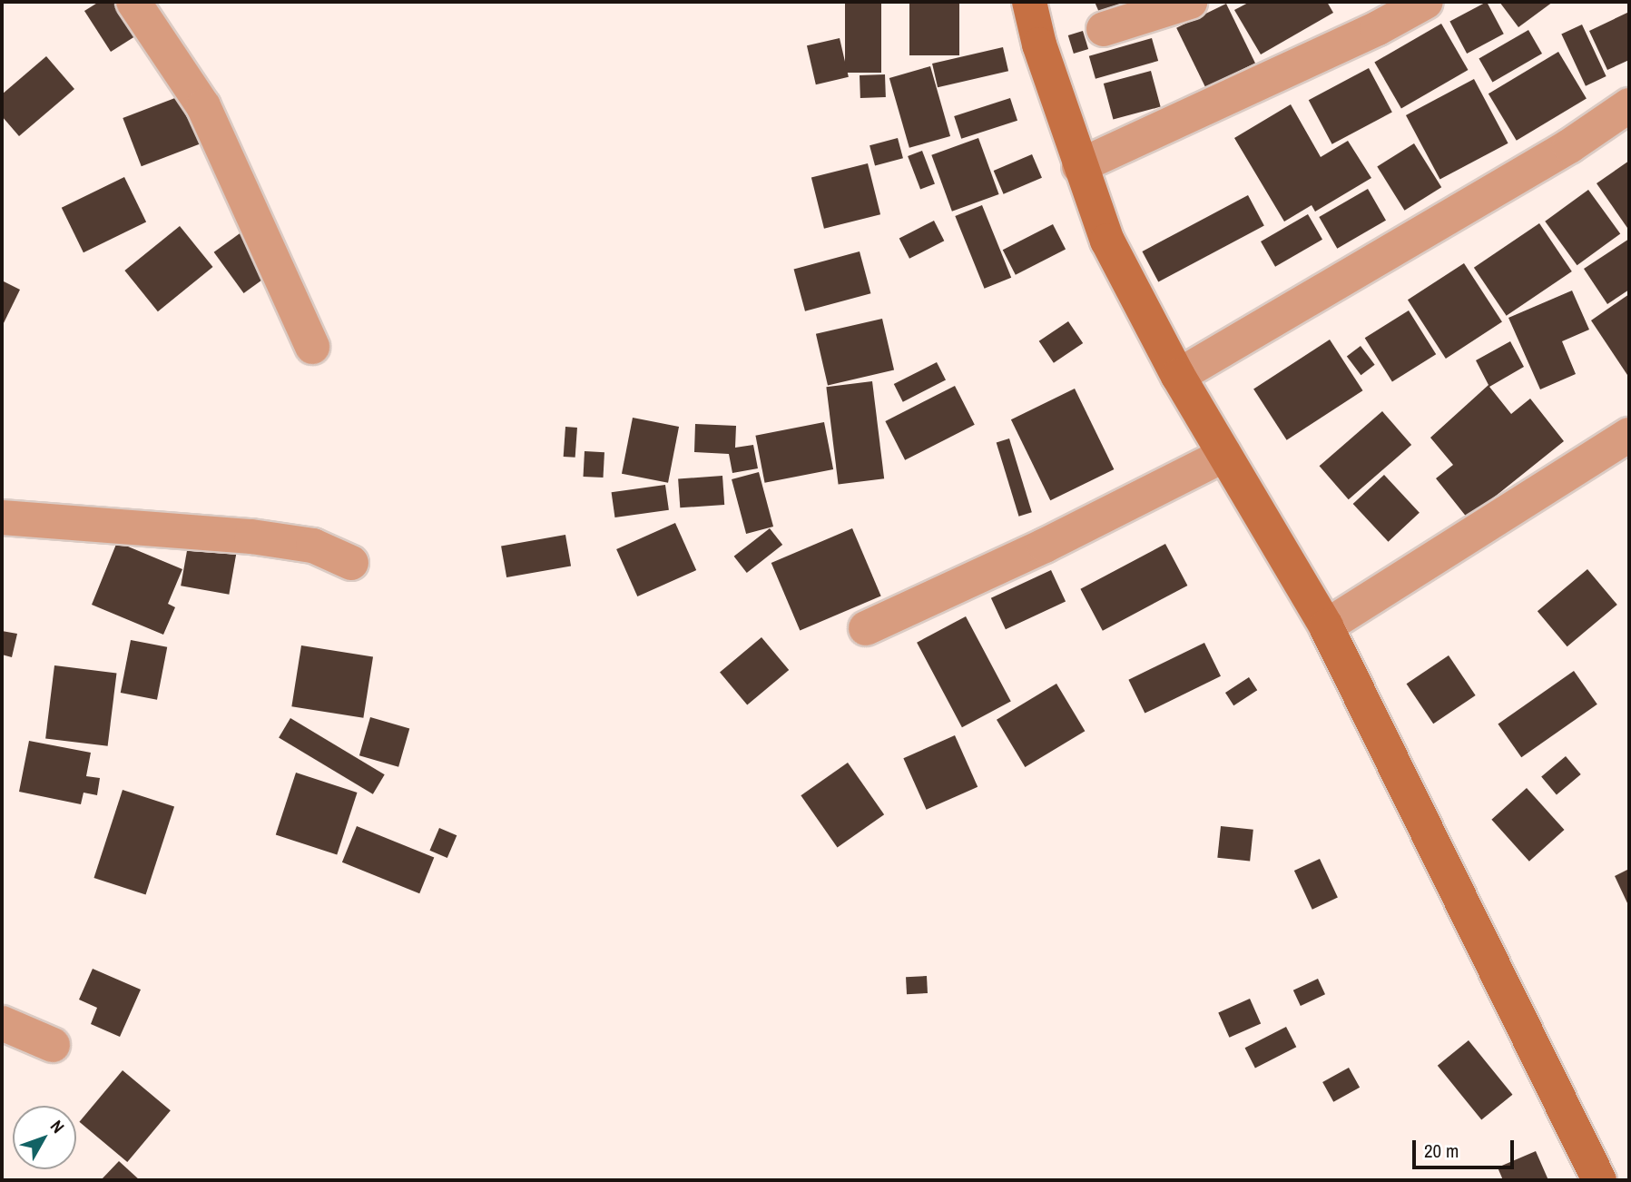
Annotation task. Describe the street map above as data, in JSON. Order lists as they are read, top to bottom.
{
  "scale_bar": "20 m",
  "north": "top right"
}
